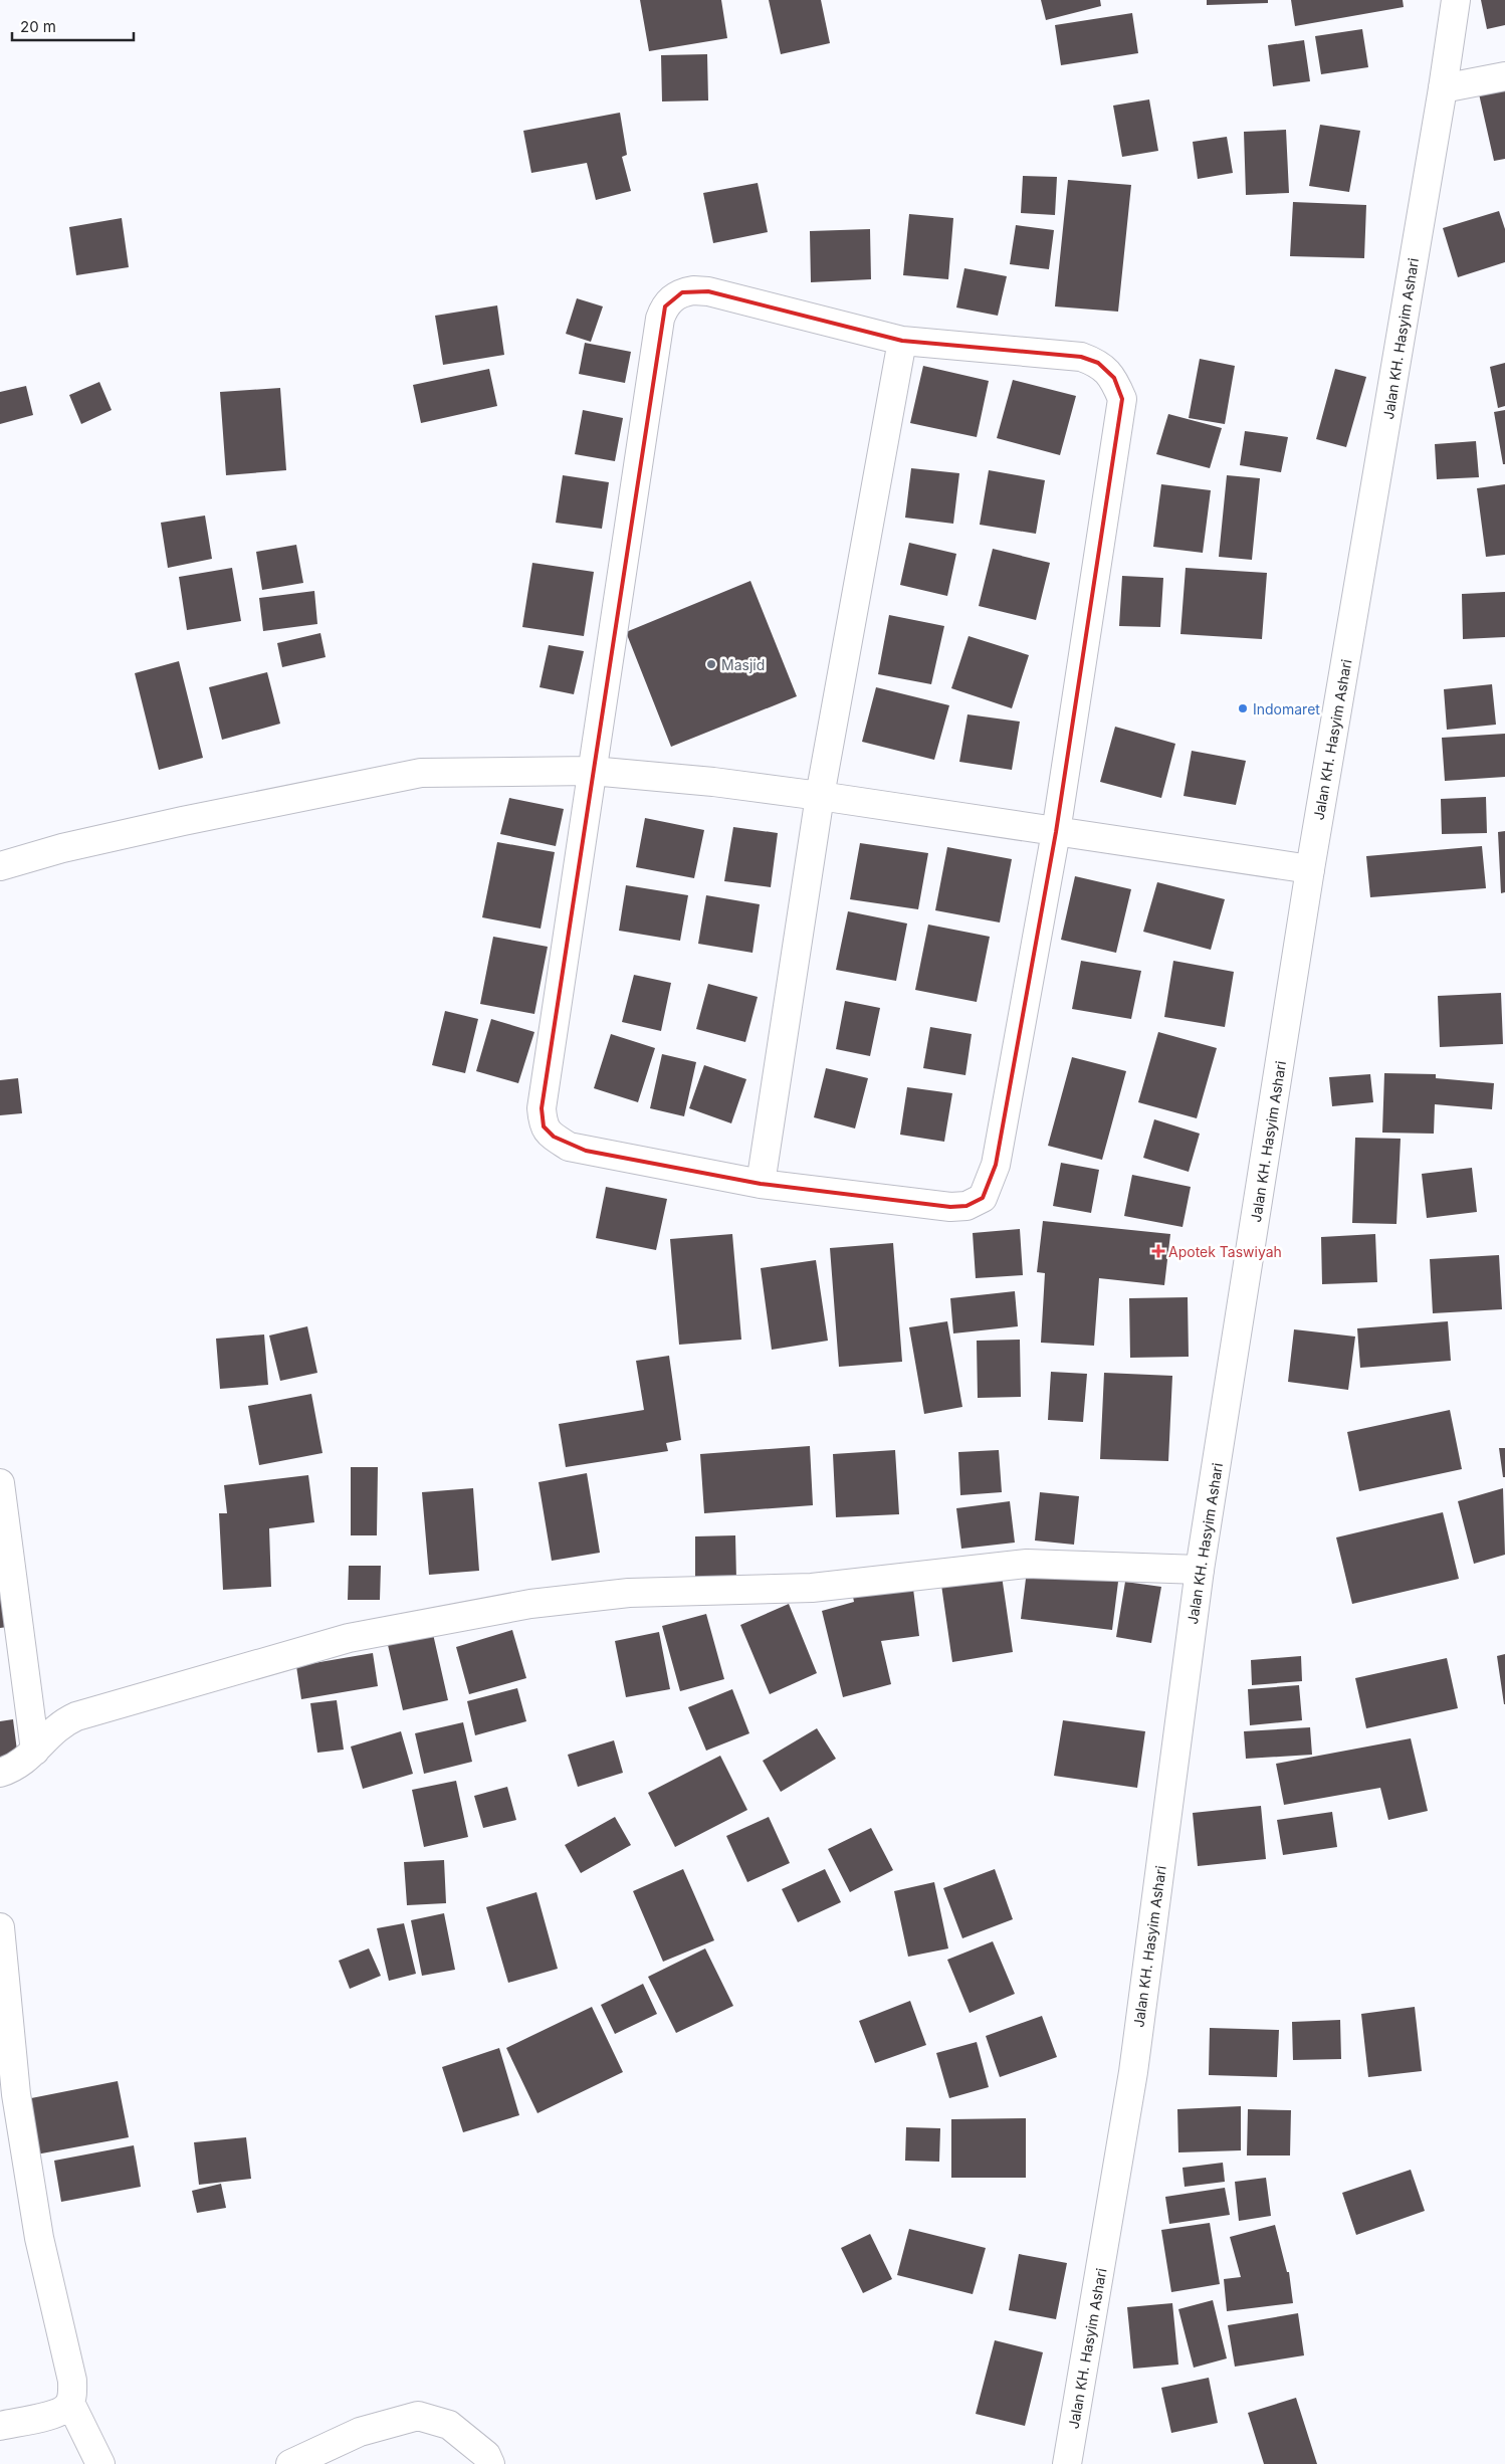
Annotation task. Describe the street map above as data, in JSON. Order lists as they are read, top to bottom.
{
  "streets": {
    "street": ["Jalan KH. Hasyim Ashari"]
  },
  "places": {
    "other": ["Masjid", "Indomaret"],
    "health": ["Apotek Taswiyah"]
  },
  "scale_bar": "20 m"
}
